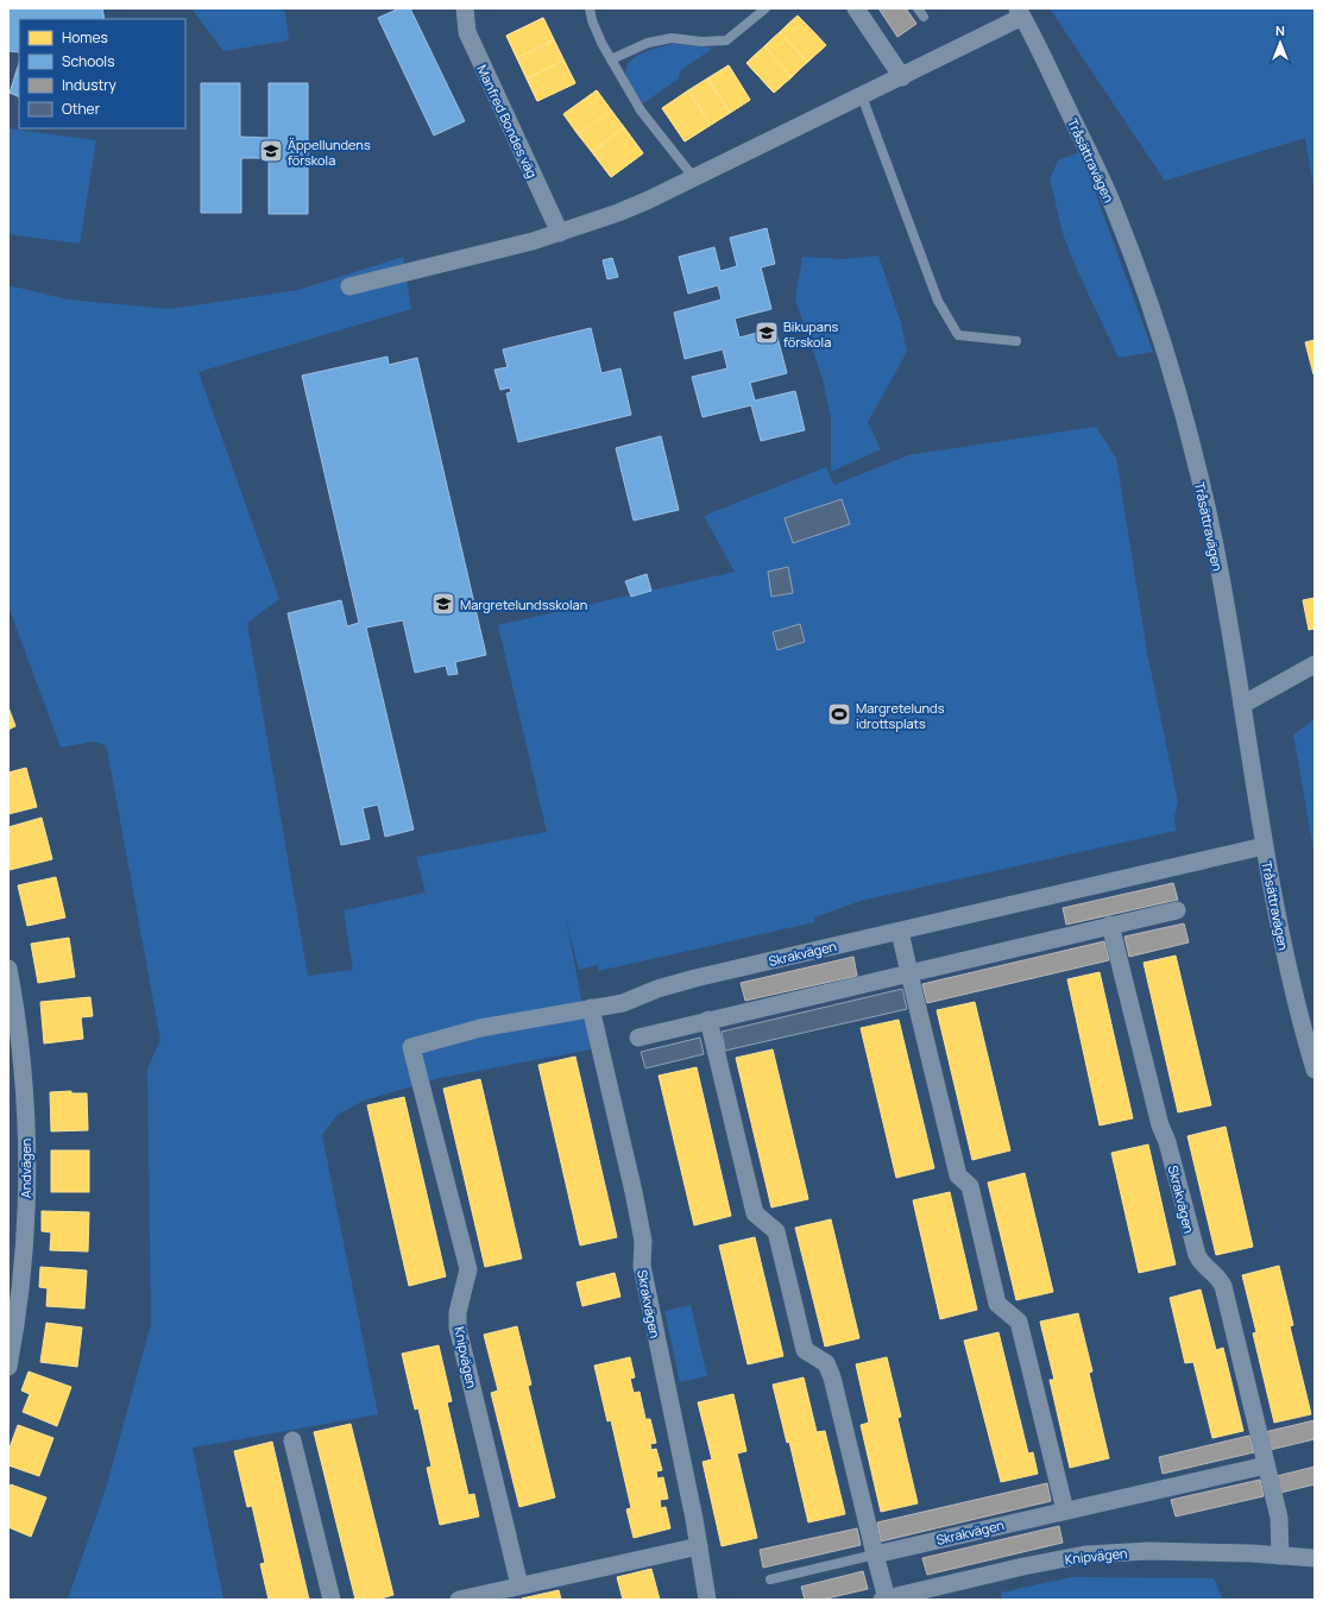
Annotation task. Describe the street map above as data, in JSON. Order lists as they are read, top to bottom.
{
  "streets": {
    "street": [
      "Manfred Bondes väg",
      "Tråsättravägen",
      "Skrakvägen",
      "Andvägen",
      "Knipvägen"
    ]
  },
  "crossings": [
    ["Tråsättravägen", "Skrakvägen"],
    ["Skrakvägen", "Knipvägen"]
  ],
  "places": {
    "school or university": ["Äppellundens förskola", "Bikupans förskola", "Margretelundsskolan"],
    "sports": ["Margretelunds idrottsplats"]
  },
  "legend": [
    "Homes",
    "Schools",
    "Industry",
    "Other"
  ],
  "north": "top"
}
